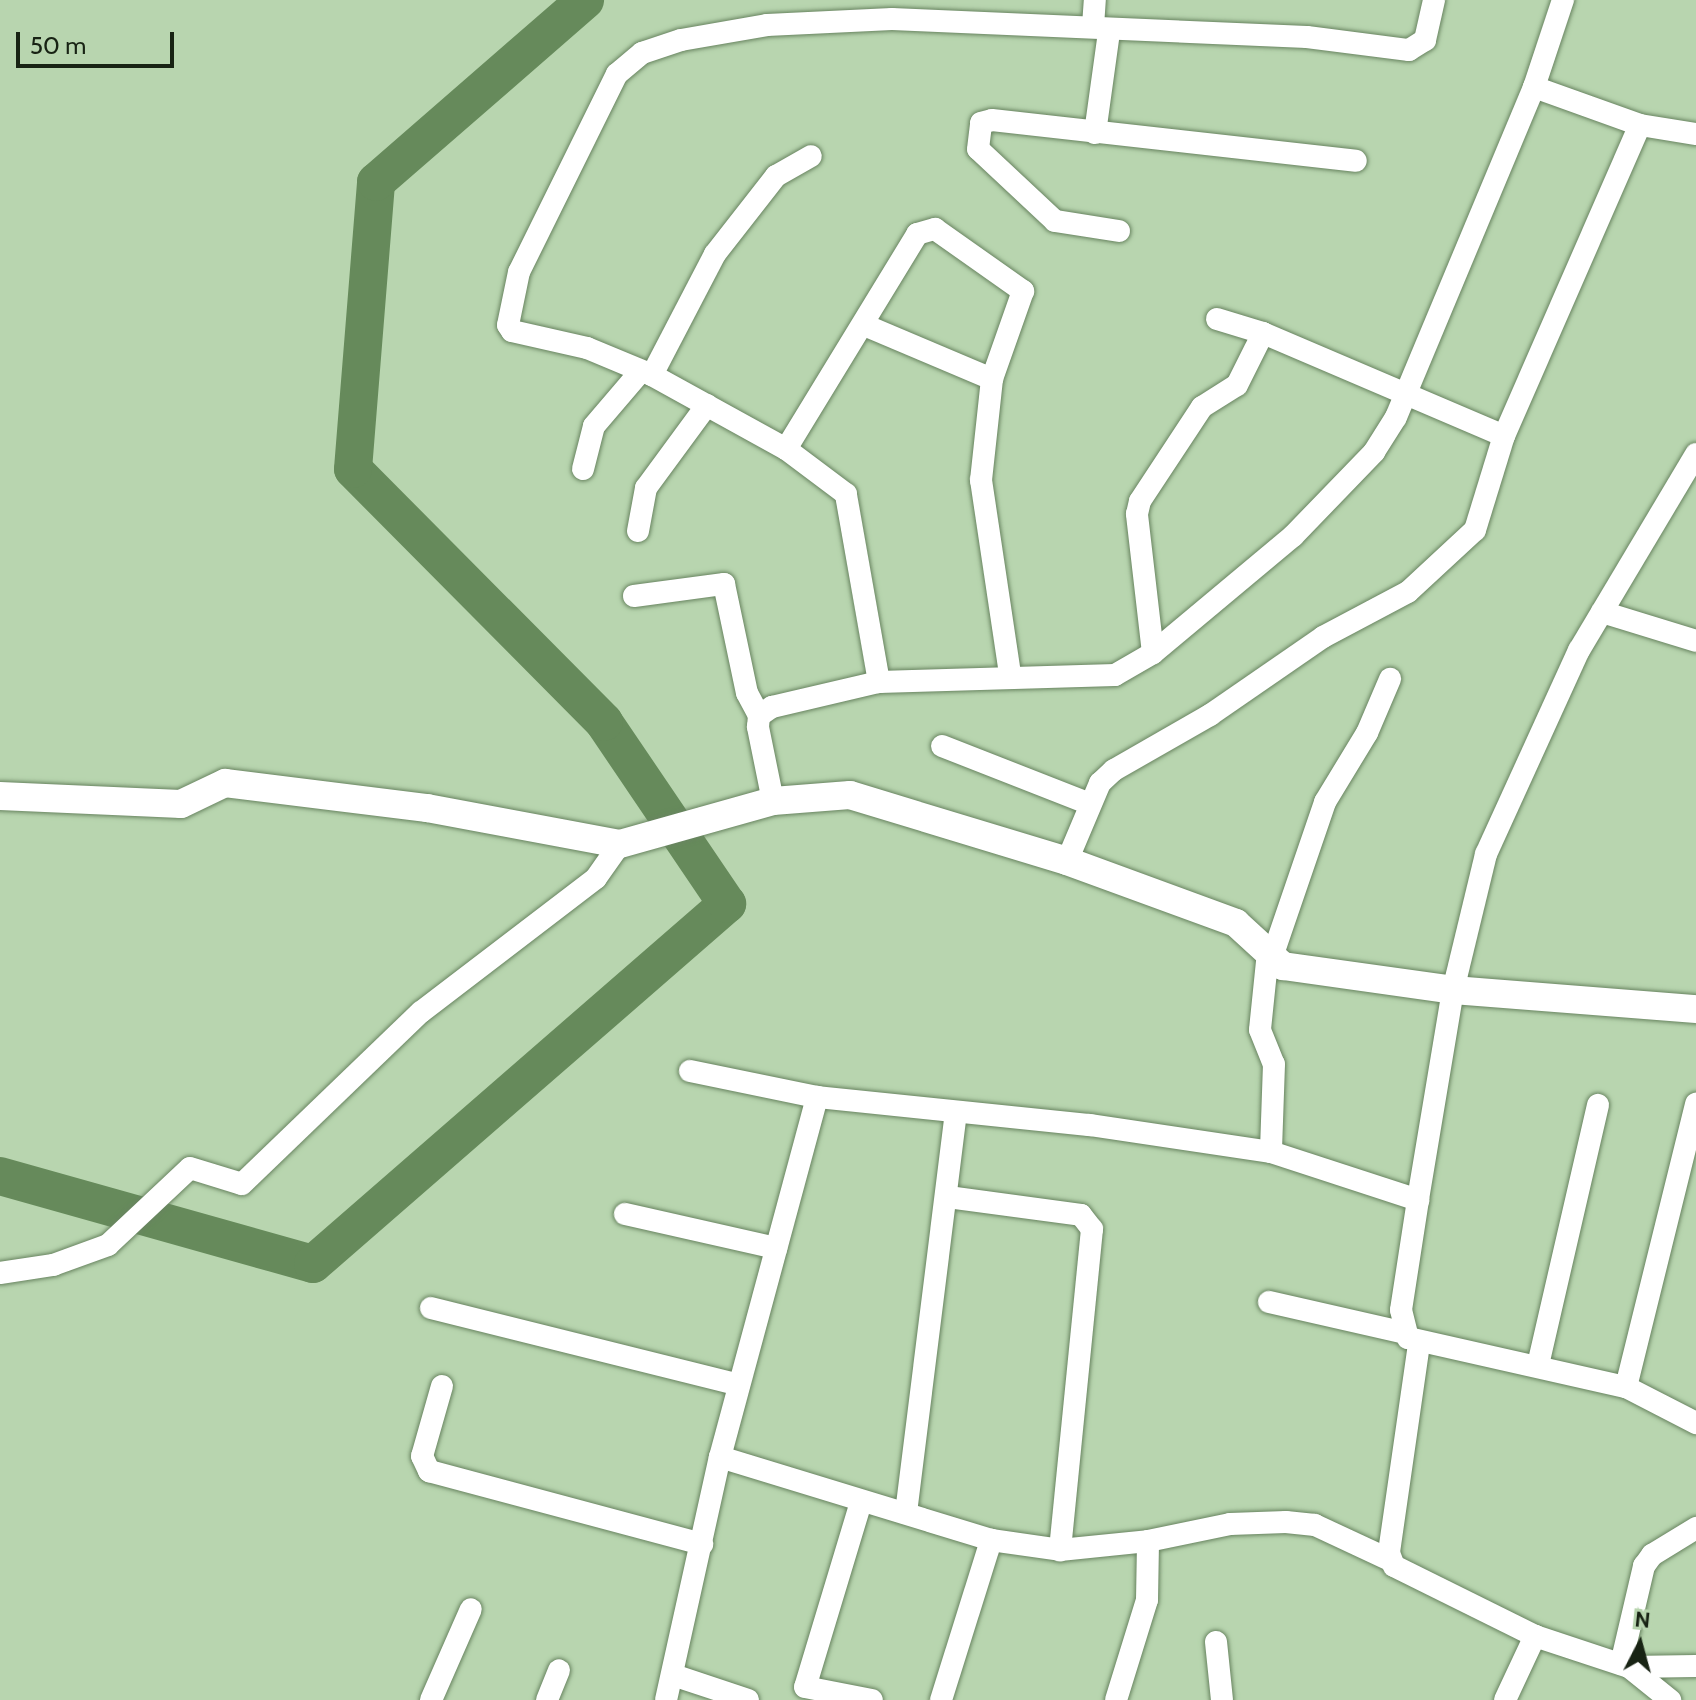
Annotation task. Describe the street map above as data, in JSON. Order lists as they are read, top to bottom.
{
  "scale_bar": "50 m",
  "north": "top"
}
